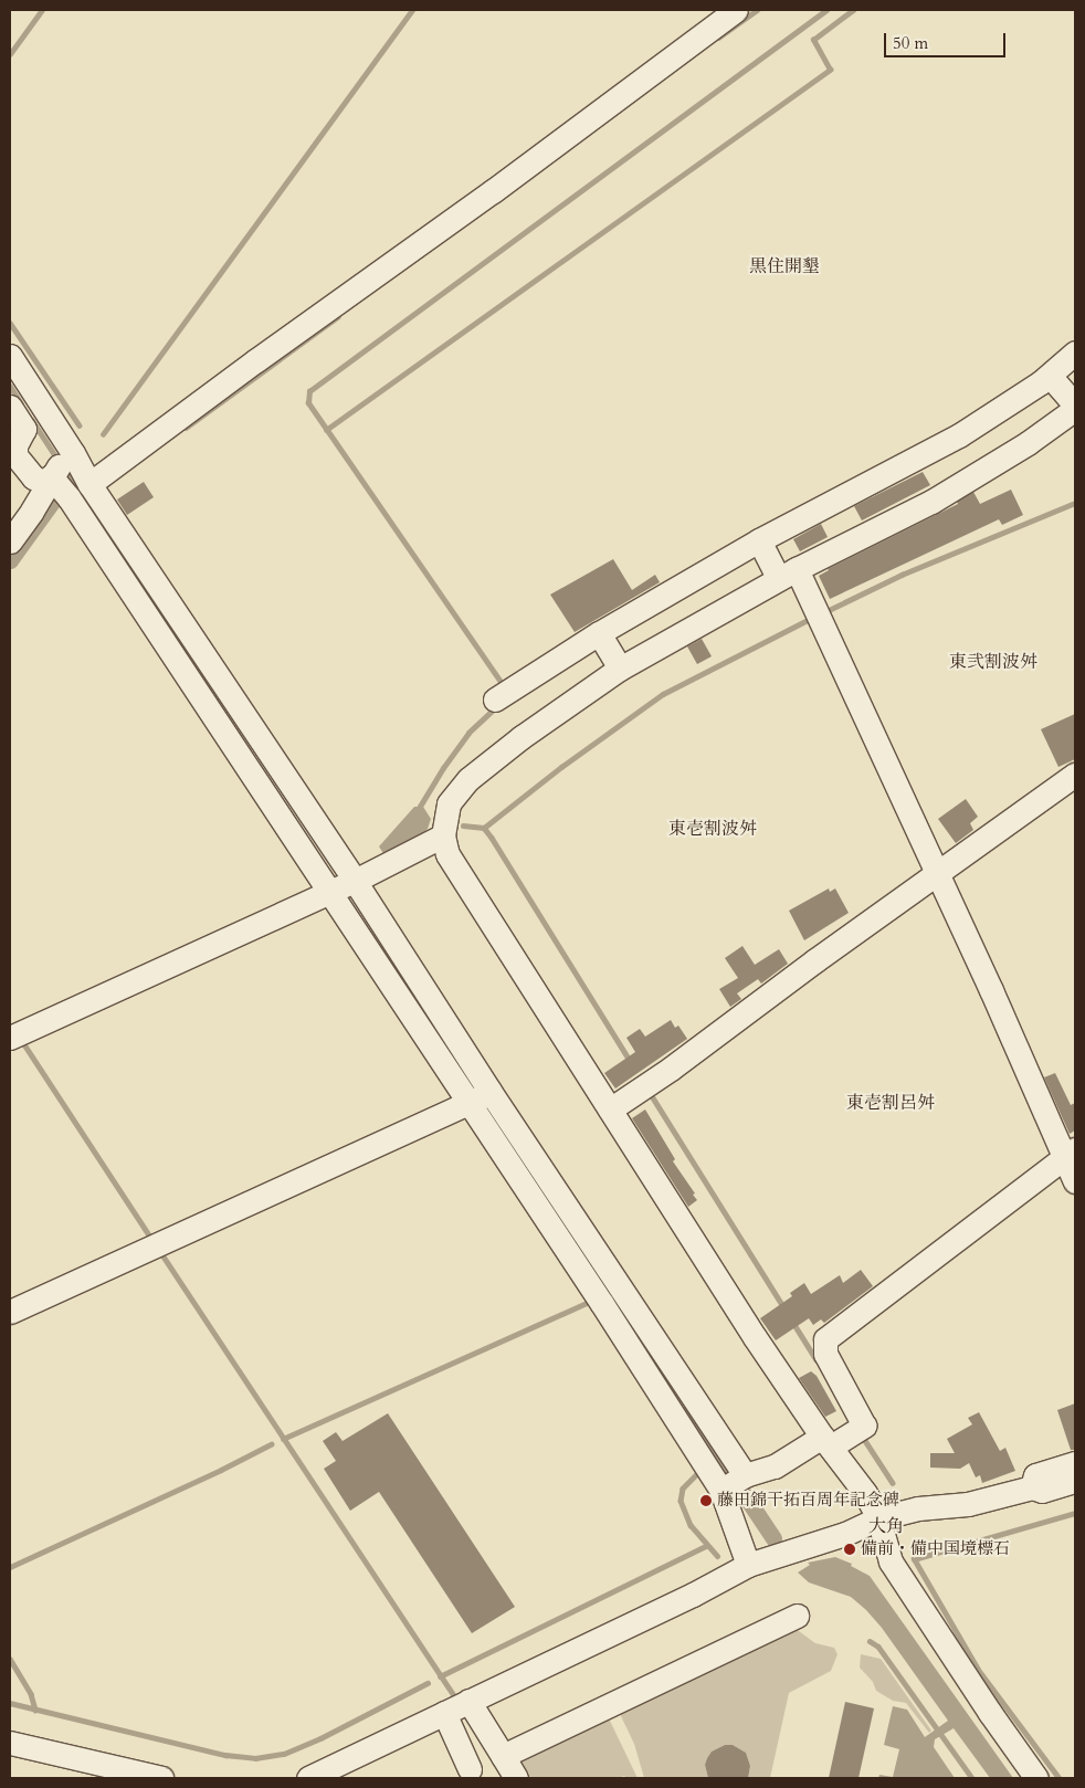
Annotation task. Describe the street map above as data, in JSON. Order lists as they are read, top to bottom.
{
  "districts": [
    "黒住開墾",
    "東弐割波舛",
    "東壱割波舛",
    "東壱割呂舛",
    "大角"
  ],
  "places": ["藤田錦干拓百周年記念碑", "備前・備中国境標石"],
  "scale_bar": "50 m"
}
